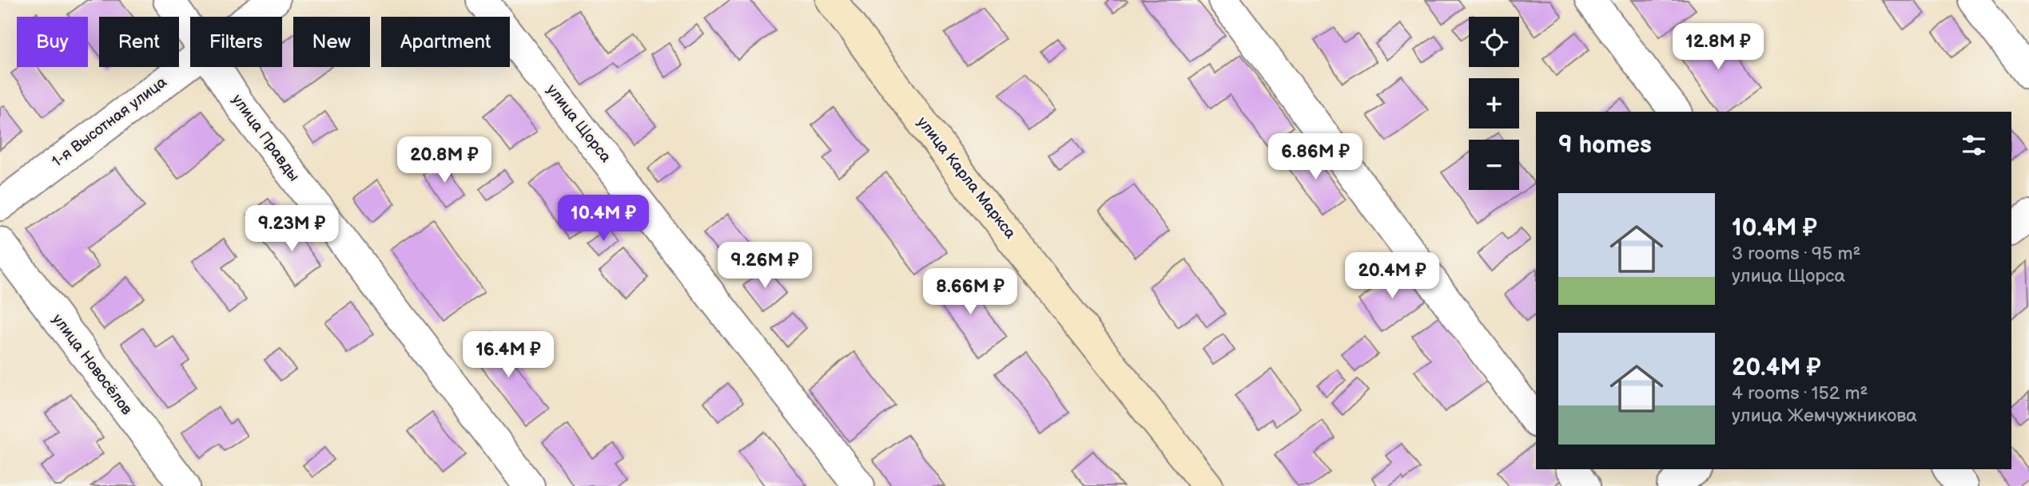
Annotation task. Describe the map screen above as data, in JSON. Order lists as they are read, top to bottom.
{
  "streets": {
    "main road": ["улица Карла Маркса"],
    "street": [
      "1-я Высотная улица",
      "улица Щорса",
      "улица Правды",
      "улица Новосёлов"
    ]
  },
  "page": {
    "map_buttons": ["+", "−"],
    "chip": [
      "Buy",
      "Rent",
      "Filters",
      "New",
      "Apartment"
    ],
    "price": [
      "12.8M ₽",
      "6.86M ₽",
      "20.8M ₽",
      "10.4M ₽",
      "9.23M ₽",
      "9.26M ₽",
      "20.4M ₽",
      "8.66M ₽",
      "16.4M ₽"
    ],
    "heading": "9 homes",
    "list": [
      {
        "name": "10.4M ₽",
        "note": "3 rooms · 95 m² · улица Щорса"
      },
      {
        "name": "20.4M ₽",
        "note": "4 rooms · 152 m² · улица Жемчужникова"
      }
    ]
  }
}
